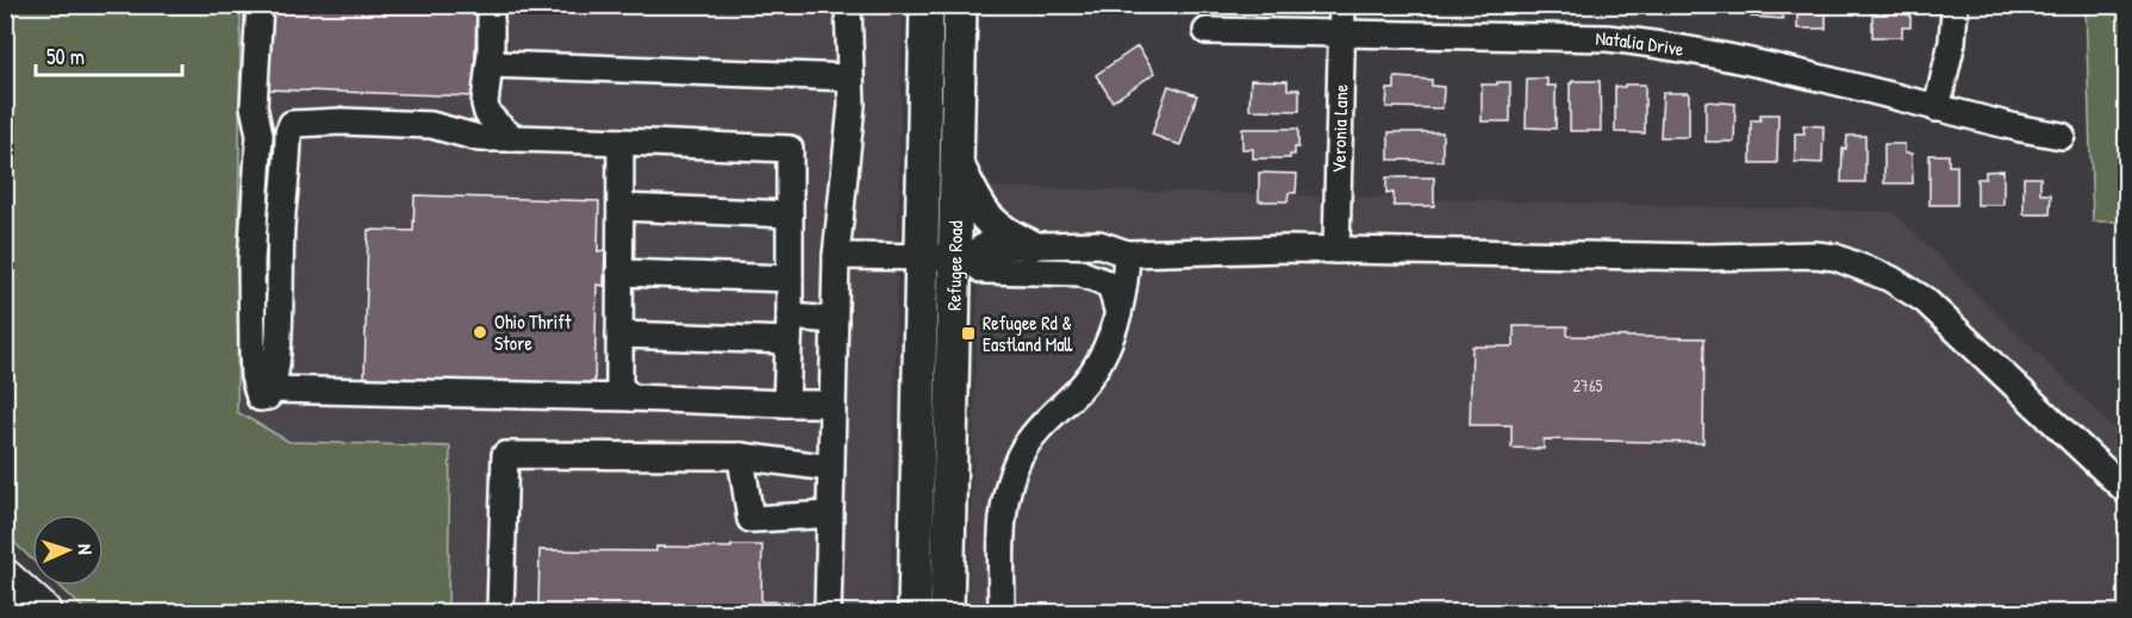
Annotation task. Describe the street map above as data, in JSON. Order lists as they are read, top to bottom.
{
  "streets": {
    "main road": ["Refugee Road"],
    "street": ["Natalia Drive", "Veronia Lane"]
  },
  "crossings": [
    ["Natalia Drive", "Veronia Lane"]
  ],
  "places": {
    "other": ["Ohio Thrift Store"],
    "transit": ["Refugee Rd & Eastland Mall"]
  },
  "house_numbers": ["2765"],
  "scale_bar": "50 m",
  "north": "right"
}
